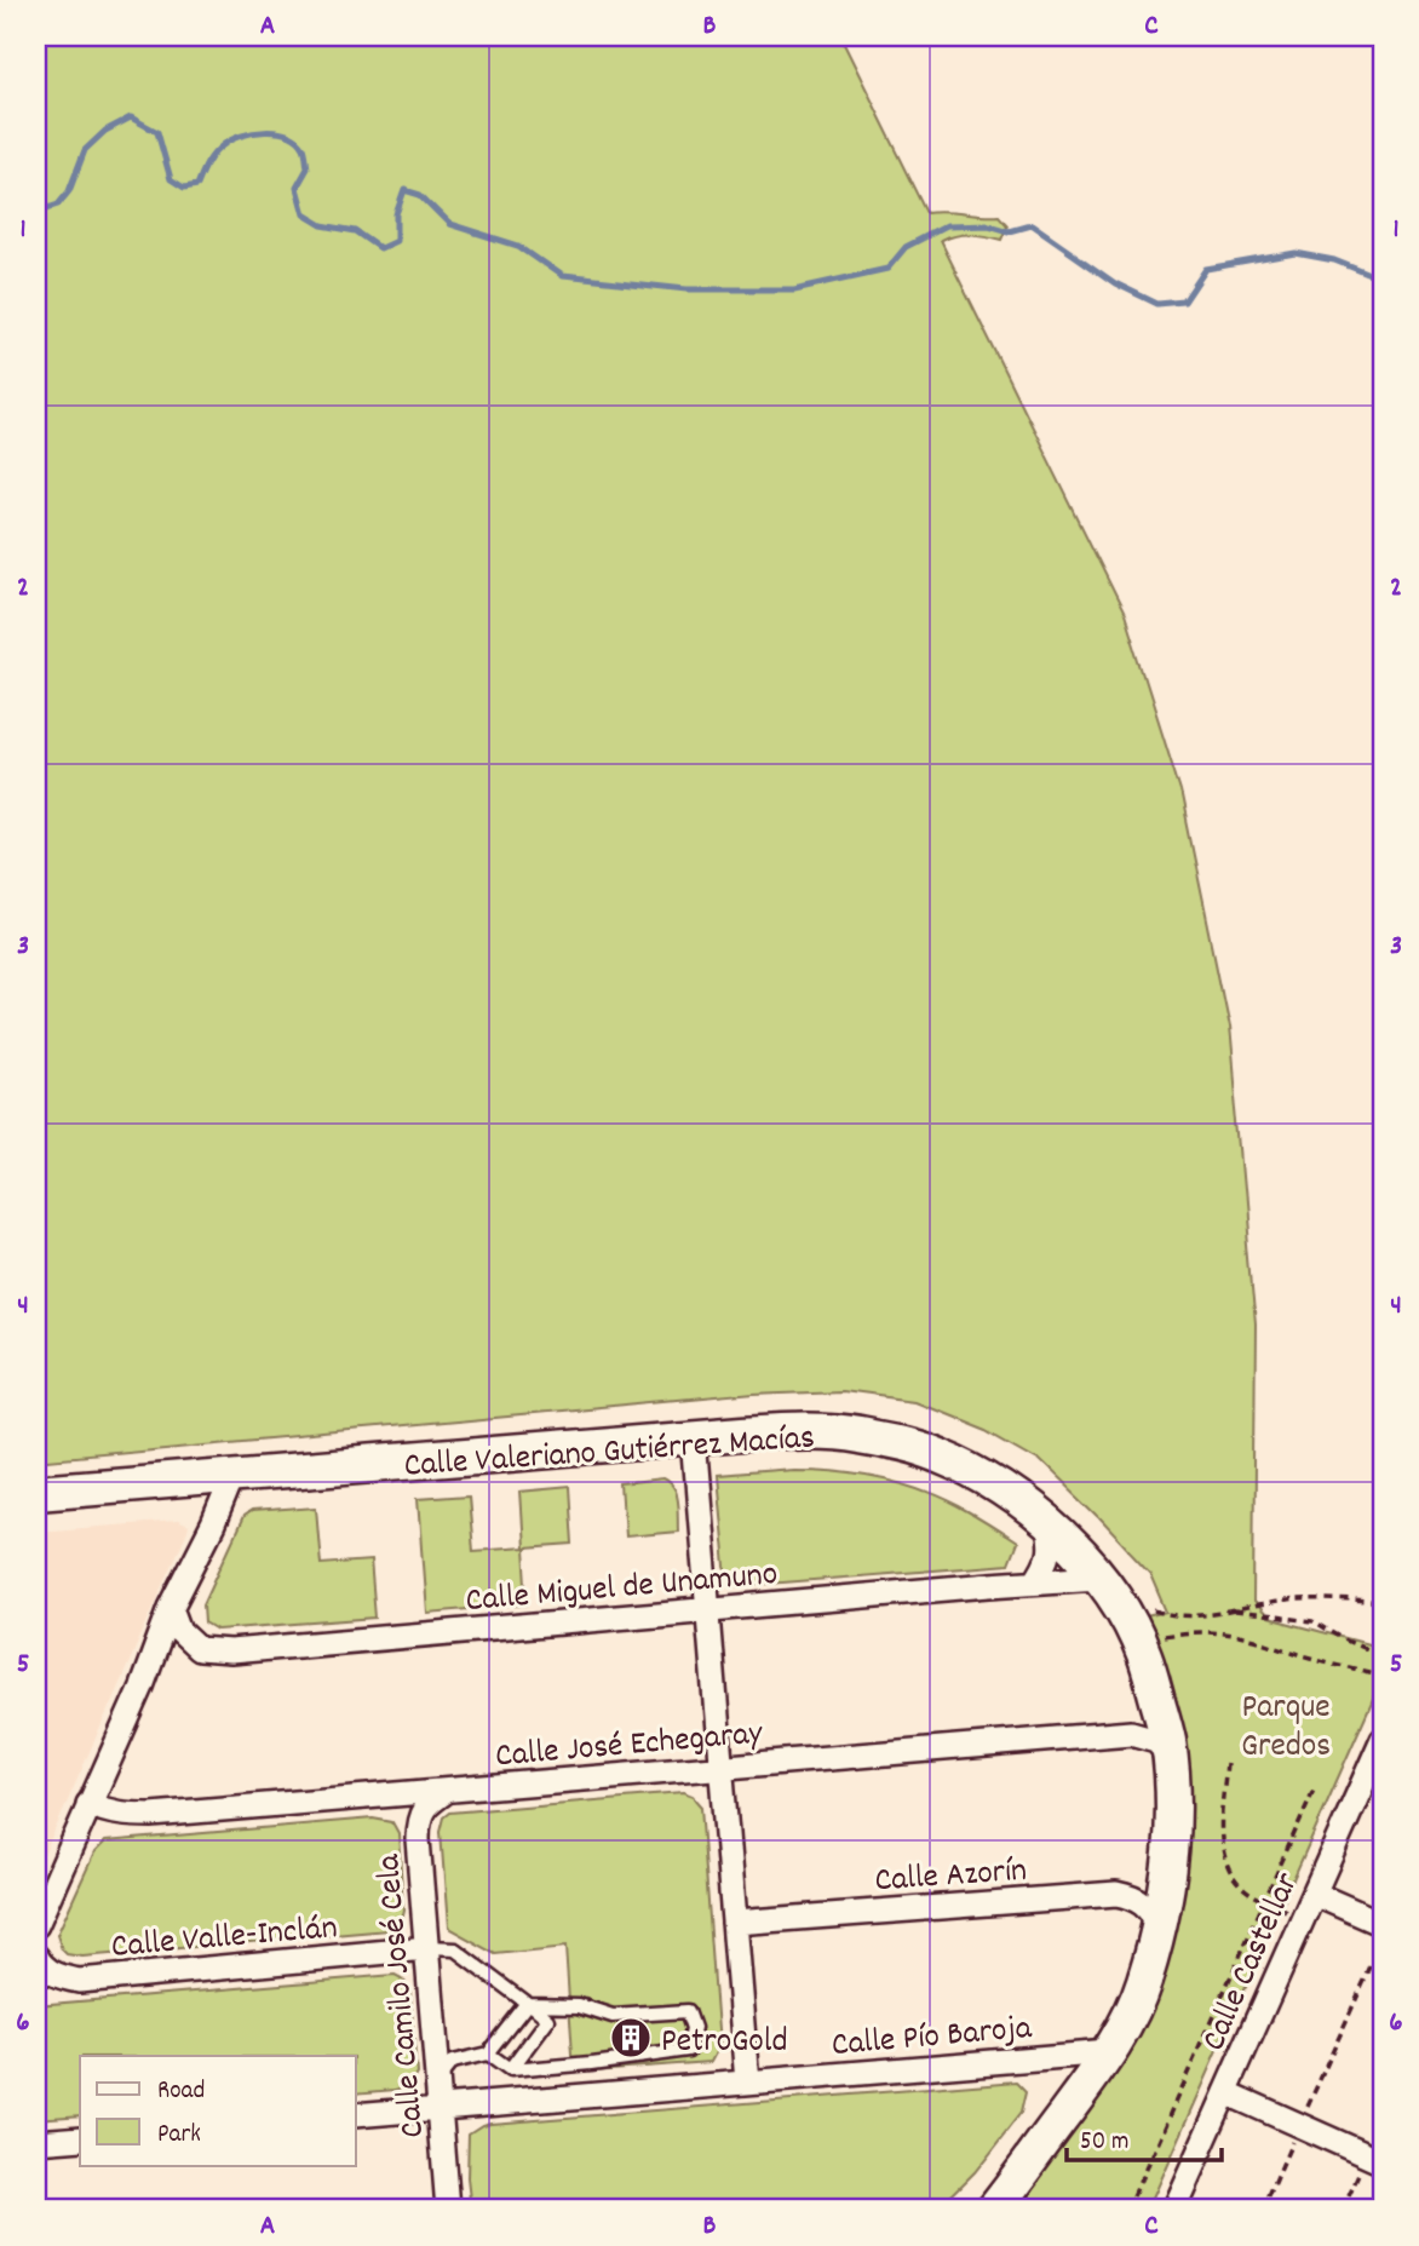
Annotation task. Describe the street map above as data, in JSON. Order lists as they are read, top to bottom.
{
  "streets": {
    "main road": ["Calle Valeriano Gutiérrez Macías"],
    "street": [
      "Calle Miguel de Unamuno",
      "Calle José Echegaray",
      "Calle Azorín",
      "Calle Valle-Inclán",
      "Calle Castellar",
      "Calle Camilo José Cela",
      "Calle Pío Baroja"
    ]
  },
  "crossings": [
    ["Calle Valeriano Gutiérrez Macías", "Calle Miguel de Unamuno"],
    ["Calle Valeriano Gutiérrez Macías", "Calle José Echegaray"],
    ["Calle Valeriano Gutiérrez Macías", "Calle Azorín"],
    ["Calle Valeriano Gutiérrez Macías", "Calle Pío Baroja"],
    ["Calle José Echegaray", "Calle Camilo José Cela"],
    ["Calle Valle-Inclán", "Calle Camilo José Cela"],
    ["Calle Camilo José Cela", "Calle Pío Baroja"]
  ],
  "parks": ["Parque Gredos"],
  "places": {
    "building": ["PetroGold"]
  },
  "legend": ["Road", "Park"],
  "scale_bar": "50 m",
  "grid": {
    "columns": ["A", "B", "C"],
    "rows": [
      "1",
      "2",
      "3",
      "4",
      "5",
      "6"
    ]
  }
}
